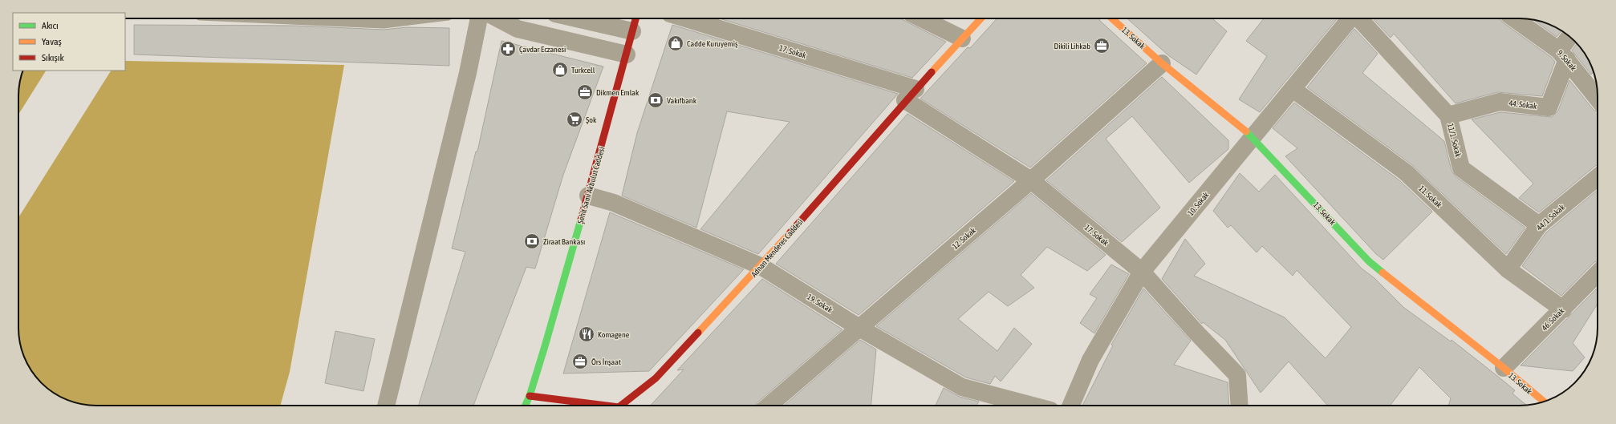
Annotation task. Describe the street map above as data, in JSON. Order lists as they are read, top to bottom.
{
  "streets": {
    "street": [
      "13. Sokak",
      "17. Sokak",
      "9. Sokak",
      "44. Sokak",
      "11/1. Sokak",
      "Şehit Sami Akbulut Caddesi",
      "11. Sokak",
      "10. Sokak",
      "44/1. Sokak",
      "12. Sokak",
      "Adnan Menderes Caddesi",
      "19. Sokak",
      "46. Sokak"
    ]
  },
  "crossings": [
    ["13. Sokak", "10. Sokak"],
    ["13. Sokak", "12. Sokak"],
    ["13. Sokak", "46. Sokak"],
    ["17. Sokak", "10. Sokak"],
    ["17. Sokak", "12. Sokak"],
    ["17. Sokak", "Adnan Menderes Caddesi"],
    ["9. Sokak", "44. Sokak"],
    ["44. Sokak", "11/1. Sokak"],
    ["11/1. Sokak", "44/1. Sokak"],
    ["Şehit Sami Akbulut Caddesi", "Adnan Menderes Caddesi"],
    ["Şehit Sami Akbulut Caddesi", "19. Sokak"],
    ["11. Sokak", "10. Sokak"],
    ["11. Sokak", "44/1. Sokak"],
    ["11. Sokak", "46. Sokak"],
    ["12. Sokak", "19. Sokak"],
    ["Adnan Menderes Caddesi", "19. Sokak"]
  ],
  "places": {
    "shop": ["Cadde Kuruyemiş", "Turkcell"],
    "office": ["Dikili Lihkab", "Dikmen Emlak", "Örs İnşaat"],
    "pharmacy": ["Çavdar Eczanesi"],
    "bank": ["Vakıfbank", "Ziraat Bankası"],
    "supermarket": ["Şok"],
    "restaurant": ["Komagene"]
  },
  "legend": ["Akıcı", "Yavaş", "Sıkışık"]
}
